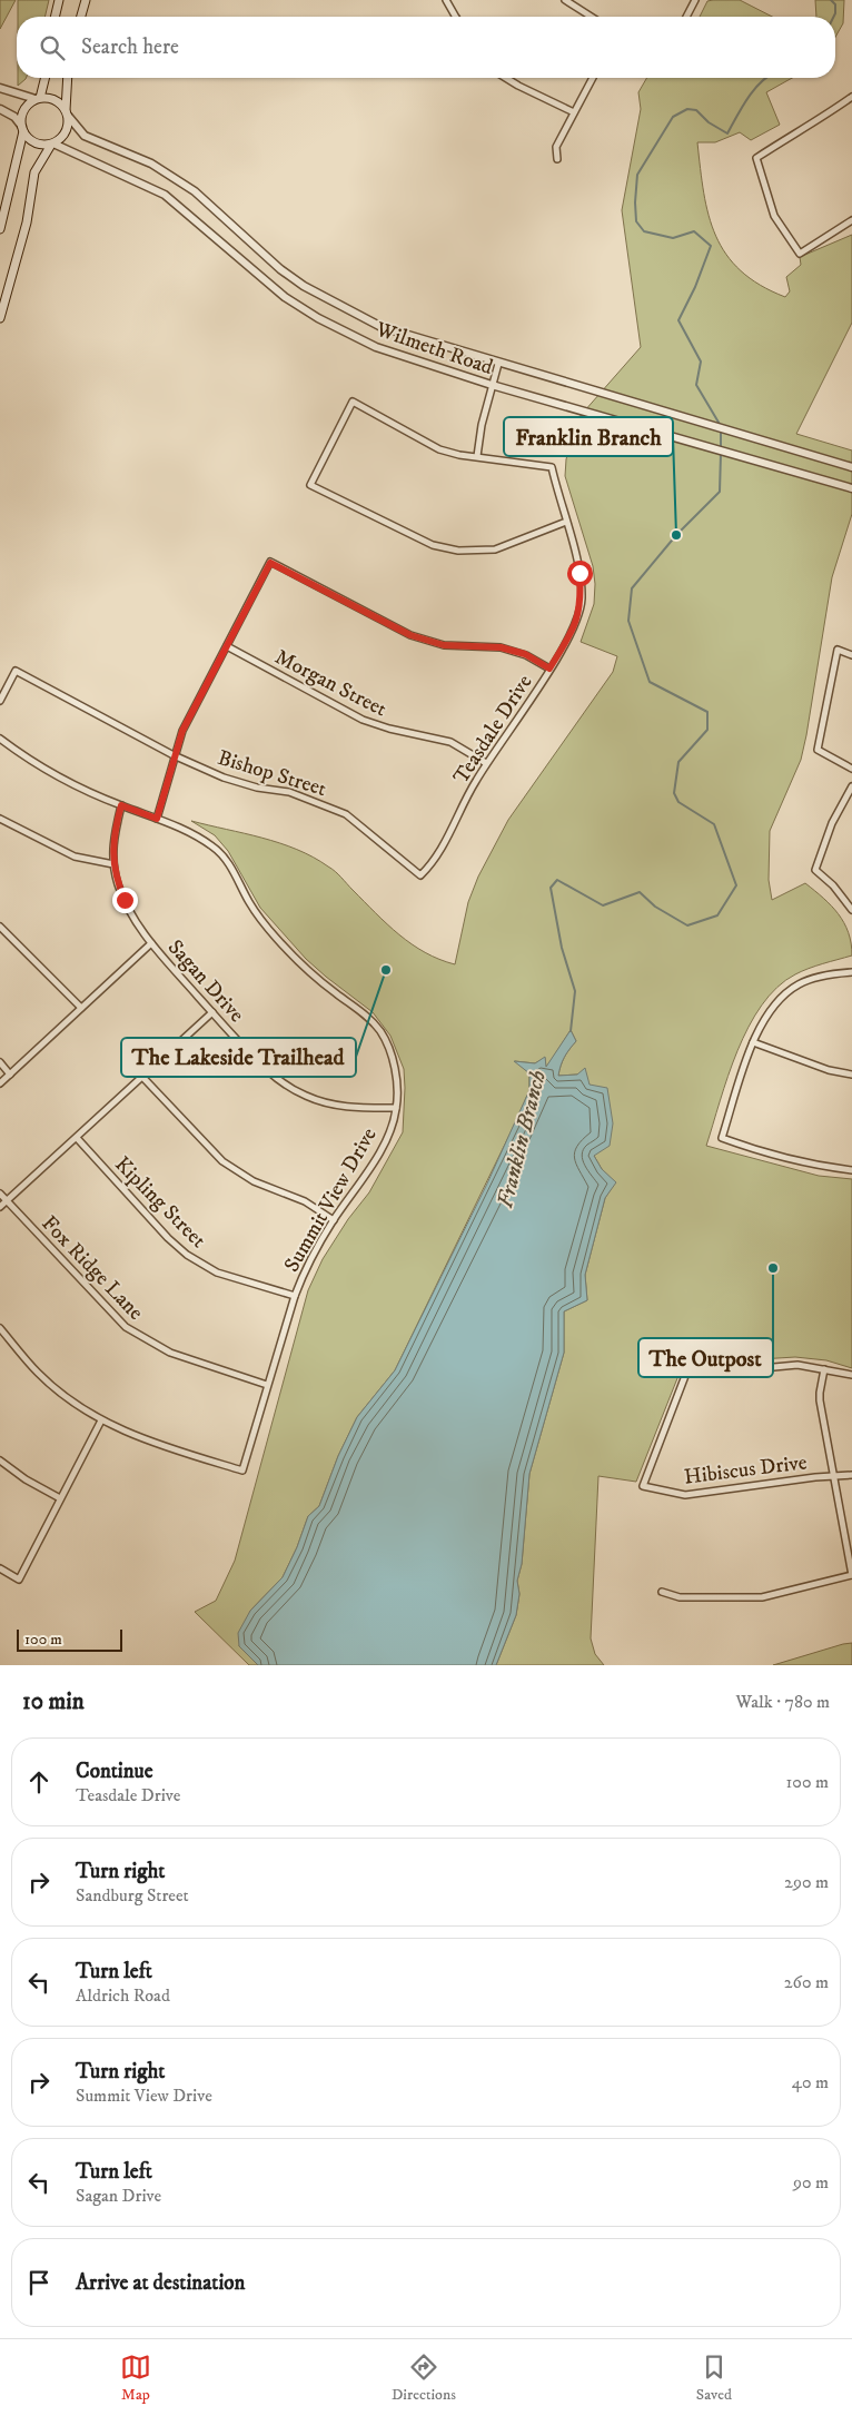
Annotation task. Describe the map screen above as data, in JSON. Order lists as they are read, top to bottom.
{
  "streets": {
    "street": [
      "Wilmeth Road",
      "Morgan Street",
      "Teasdale Drive",
      "Bishop Street",
      "Sagan Drive",
      "Summit View Drive",
      "Kipling Street",
      "Fox Ridge Lane",
      "Hibiscus Drive"
    ]
  },
  "crossings": [
    ["Morgan Street", "Teasdale Drive"],
    ["Teasdale Drive", "Bishop Street"],
    ["Sagan Drive", "Summit View Drive"],
    ["Summit View Drive", "Kipling Street"],
    ["Summit View Drive", "Fox Ridge Lane"]
  ],
  "water": ["Franklin Branch"],
  "places": ["Franklin Branch", "The Lakeside Trailhead", "The Outpost"],
  "scale_bar": "100 m",
  "page": {
    "search": "Search here",
    "scale": "100 m",
    "heading": ["10 min", "Walk · 780 m"],
    "list": [
      ["Continue", "Teasdale Drive", "100 m"],
      ["Turn right", "Sandburg Street", "290 m"],
      ["Turn left", "Aldrich Road", "260 m"],
      ["Turn right", "Summit View Drive", "40 m"],
      ["Turn left", "Sagan Drive", "90 m"],
      "Arrive at destination"
    ],
    "nav": ["Map", "Directions", "Saved"]
  }
}
